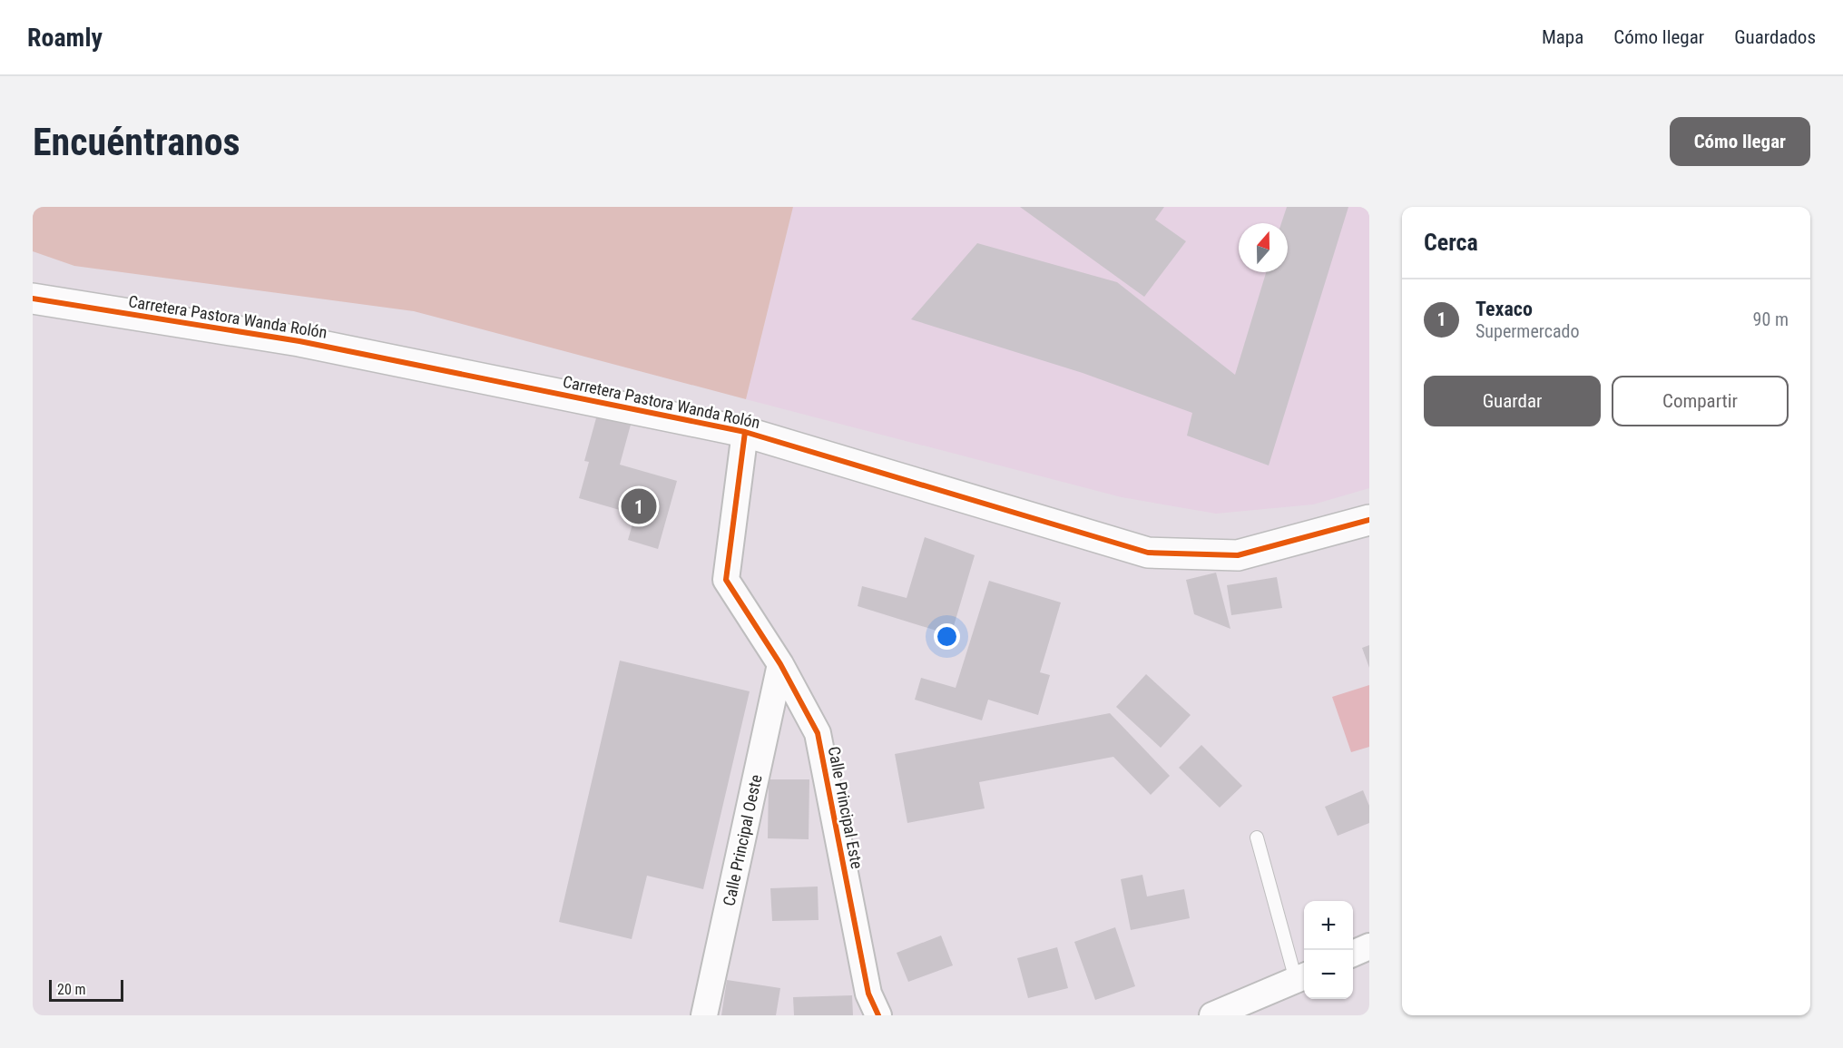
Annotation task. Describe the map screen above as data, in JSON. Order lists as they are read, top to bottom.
{
  "streets": {
    "street": ["Carretera Pastora Wanda Rolón", "Calle Principal Este", "Calle Principal Oeste"]
  },
  "crossings": [
    ["Carretera Pastora Wanda Rolón", "Calle Principal Este"],
    ["Calle Principal Este", "Calle Principal Oeste"]
  ],
  "scale_bar": "20 m",
  "north": "top",
  "page": {
    "header": "Roamly",
    "nav": ["Mapa", "Cómo llegar", "Guardados"],
    "buttons": [
      "Cómo llegar",
      ["Guardar", "Compartir"]
    ],
    "title": "Encuéntranos",
    "heading": "Cerca",
    "list": [
      {
        "mark": "1",
        "name": "Texaco",
        "note": "Supermercado",
        "value": "90 m"
      }
    ],
    "pins": "1",
    "map_buttons": ["+", "−"],
    "scale": "20 m"
  }
}
